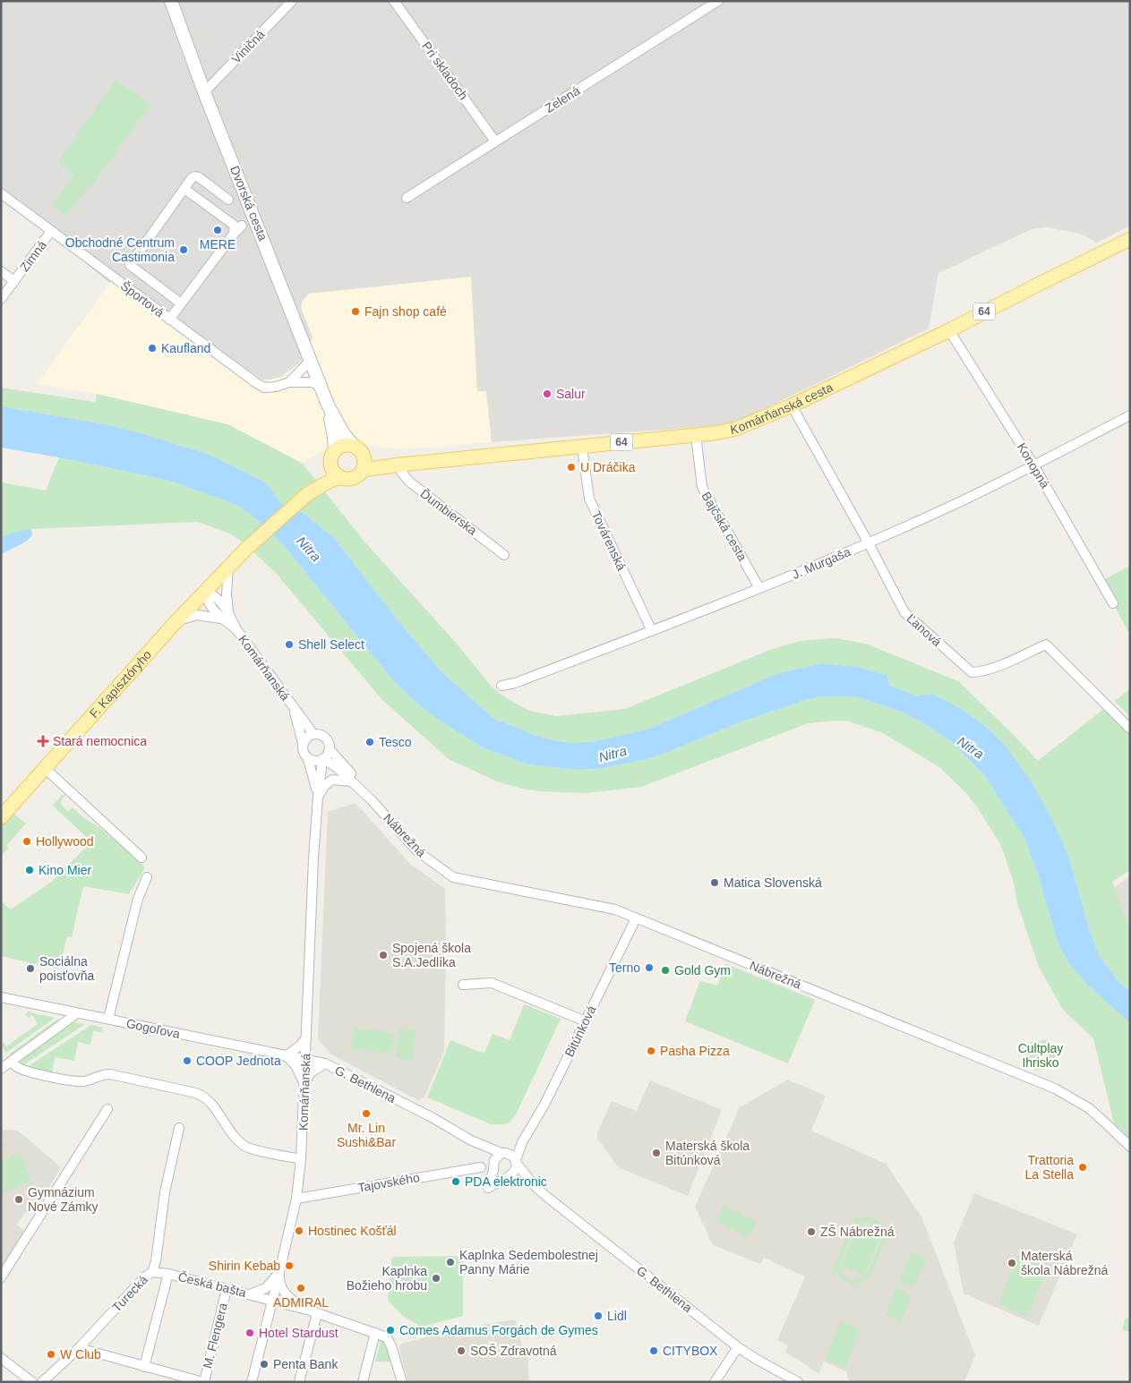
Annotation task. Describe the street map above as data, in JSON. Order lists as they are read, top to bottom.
{
  "streets": {
    "main road": ["64", "Komárňanská cesta", "F. Kapisztóryho"],
    "street": [
      "Viničná",
      "Pri skladoch",
      "Zelená",
      "Dvorská cesta",
      "Zimná",
      "Športová",
      "Konopná",
      "Ďumbierska",
      "Bajčská cesta",
      "Továrenská",
      "J. Murgaša",
      "Ľanová",
      "Komárňanská",
      "Nábrežná",
      "Gogoľova",
      "Bitúnková",
      "G. Bethlena",
      "Tajovského",
      "Česká bašta",
      "Turecká",
      "M. Flengera"
    ]
  },
  "crossings": [
    ["Viničná", "Dvorská cesta"],
    ["Pri skladoch", "Zelená"],
    ["Dvorská cesta", "Športová"],
    ["Dvorská cesta", "64"],
    ["Dvorská cesta", "Komárňanská cesta"],
    ["Zimná", "Športová"],
    ["64", "Komárňanská cesta"],
    ["64", "F. Kapisztóryho"],
    ["Komárňanská cesta", "Konopná"],
    ["Komárňanská cesta", "Ďumbierska"],
    ["Komárňanská cesta", "Bajčská cesta"],
    ["Komárňanská cesta", "Továrenská"],
    ["Komárňanská cesta", "Ľanová"],
    ["Konopná", "J. Murgaša"],
    ["Bajčská cesta", "J. Murgaša"],
    ["Továrenská", "J. Murgaša"],
    ["J. Murgaša", "Ľanová"],
    ["Komárňanská", "Nábrežná"],
    ["Komárňanská", "Gogoľova"],
    ["Komárňanská", "G. Bethlena"],
    ["Komárňanská", "Tajovského"],
    ["Komárňanská", "Česká bašta"],
    ["Nábrežná", "Bitúnková"],
    ["Gogoľova", "G. Bethlena"],
    ["Bitúnková", "G. Bethlena"],
    ["Česká bašta", "Turecká"],
    ["Česká bašta", "M. Flengera"]
  ],
  "water": ["Nitra"],
  "parks": ["Cultplay Ihrisko"],
  "places": {
    "other": [
      "MERE",
      "Obchodné Centrum Castimonia",
      "Fajn shop café",
      "Kaufland",
      "Salur",
      "U Dráčika",
      "Shell Select",
      "Tesco",
      "Hollywood",
      "Kino Mier",
      "Matica Slovenská",
      "Spojená škola S.A.Jedlíka",
      "Terno",
      "Sociálna poisťovňa",
      "Gold Gym",
      "Pasha Pizza",
      "COOP Jednota",
      "Mr. Lin Sushi&Bar",
      "Materská škola Bitúnková",
      "Trattoria La Stella",
      "PDA elektronic",
      "Gymnázium Nové Zámky",
      "Hostinec Košťál",
      "ZŠ Nábrežná",
      "Kaplnka Sedembolestnej Panny Márie",
      "Materská škola Nábrežná",
      "Shirin Kebab",
      "Kaplnka Božieho hrobu",
      "ADMIRAL",
      "Lidl",
      "Comes Adamus Forgách de Gymes",
      "Hotel Stardust",
      "SOŠ Zdravotná",
      "CITYBOX",
      "W Club",
      "Penta Bank"
    ],
    "health": ["Stará nemocnica"]
  }
}
